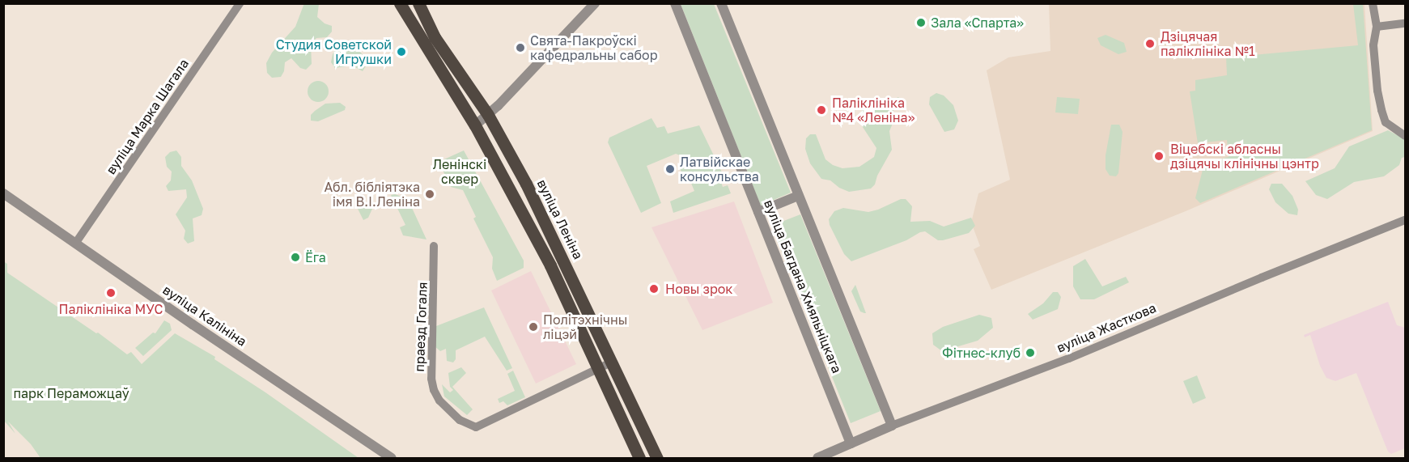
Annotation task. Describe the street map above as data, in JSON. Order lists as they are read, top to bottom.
{
  "streets": {
    "main road": ["вуліца Леніна"],
    "street": [
      "вуліца Марка Шагала",
      "вуліца Багдана Хмяльніцкага",
      "вуліца Калініна",
      "праезд Гогаля",
      "вуліца Жасткова"
    ]
  },
  "crossings": [
    ["вуліца Марка Шагала", "вуліца Калініна"],
    ["вуліца Леніна", "праезд Гогаля"],
    ["вуліца Багдана Хмяльніцкага", "вуліца Жасткова"]
  ],
  "parks": ["Ленінскі сквер", "парк Пераможцаў"],
  "places": [
    "Зала «Спарта»",
    "Дзіцячая паліклініка №1",
    "Свята-Пакроўскі кафедральны сабор",
    "Студия Советской Игрушки",
    "Паліклініка №4 «Леніна»",
    "Віцебскі абласны дзіцячы клінічны цэнтр",
    "Латвійскае консульства",
    "Абл. бібліятэка імя В.І.Леніна",
    "Ёга",
    "Новы зрок",
    "Паліклініка МУС",
    "Політэхнічны ліцэй",
    "Фітнес-клуб"
  ]
}
